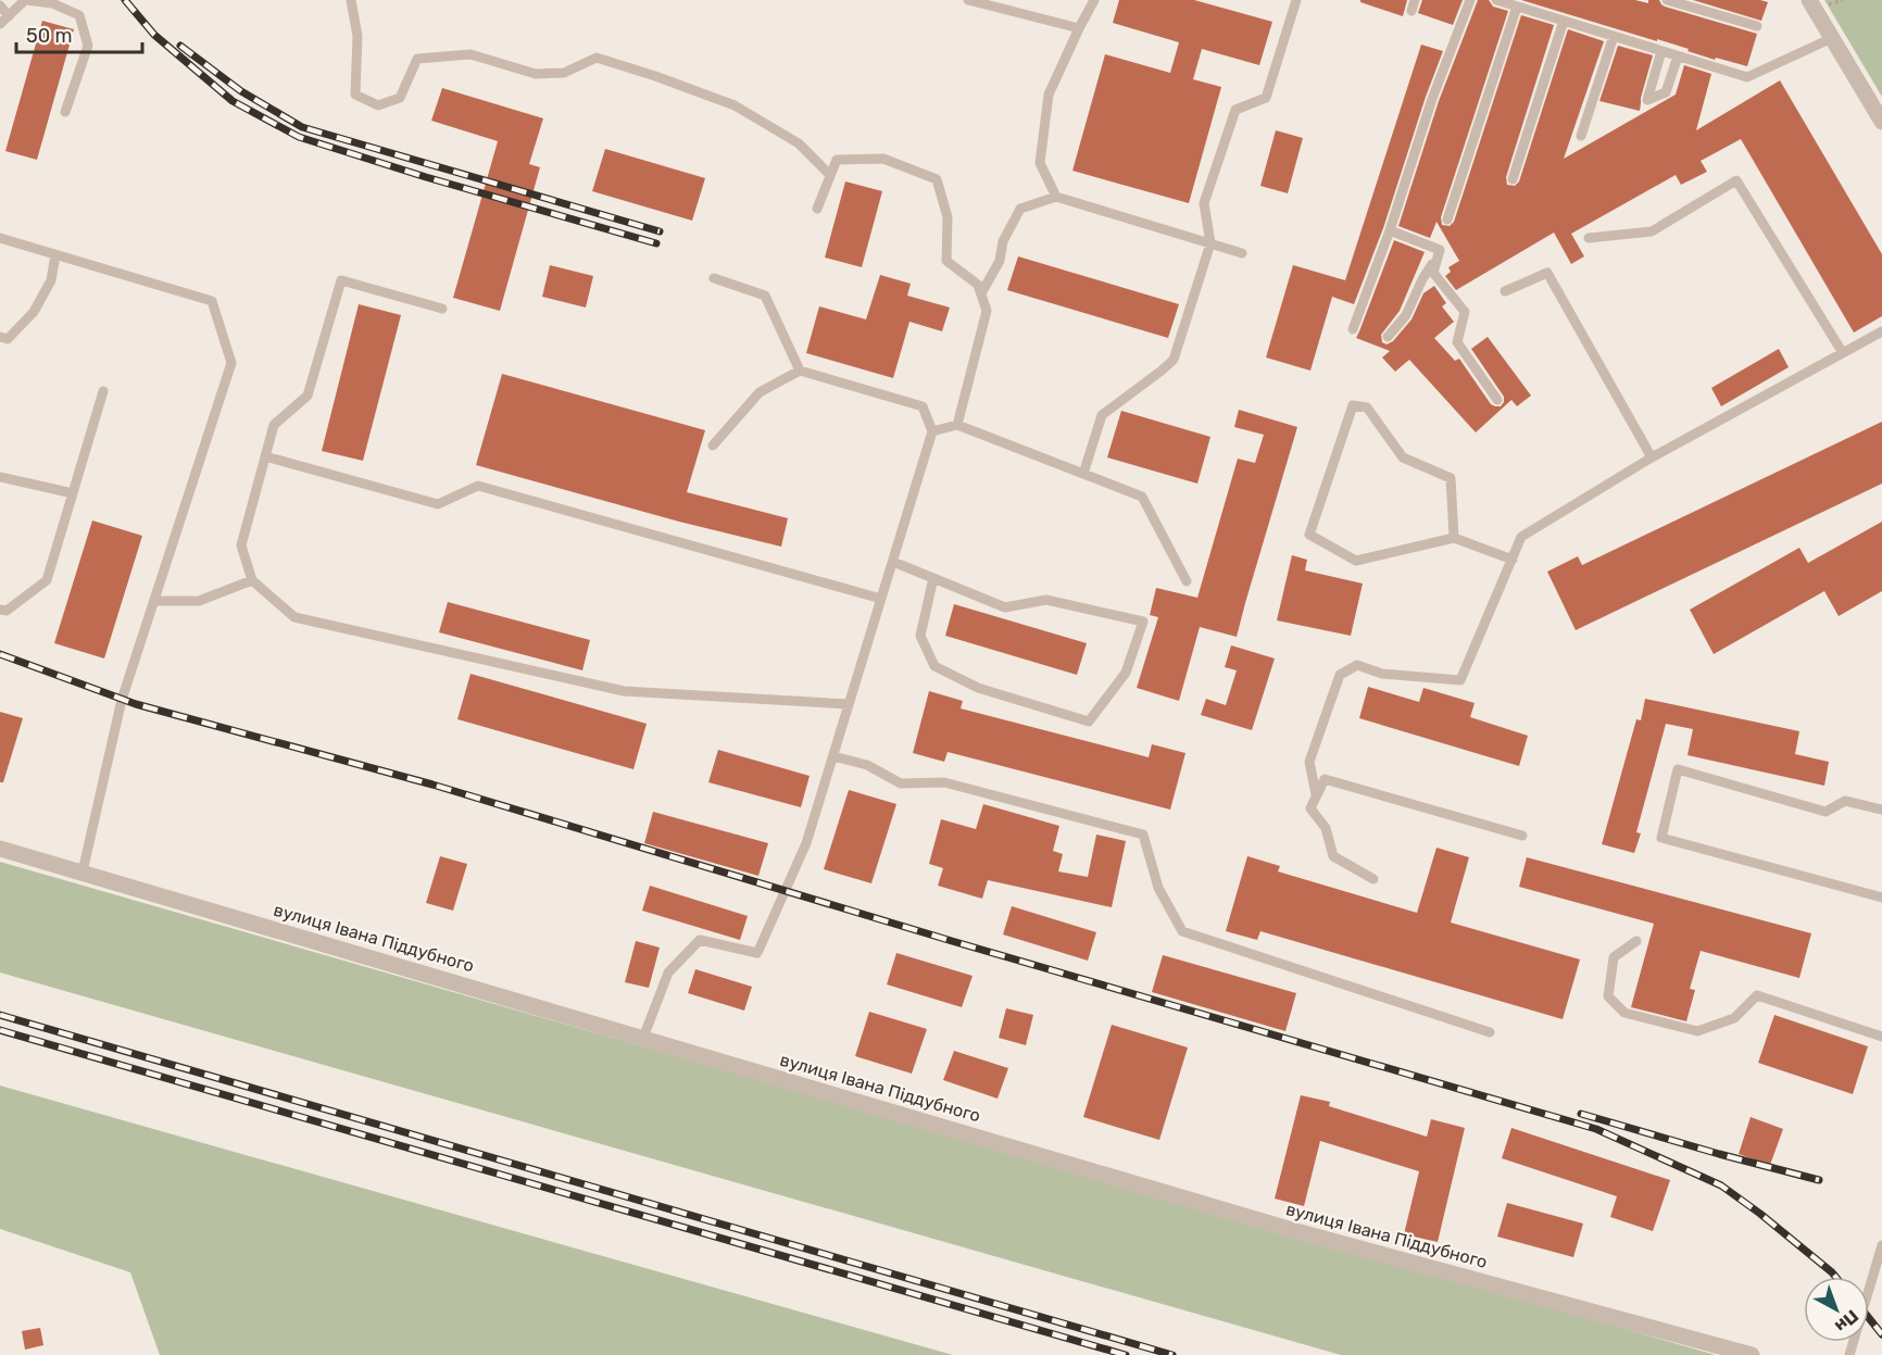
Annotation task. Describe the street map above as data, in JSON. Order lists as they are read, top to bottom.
{
  "streets": {
    "street": ["вулиця Івана Піддубного"]
  },
  "scale_bar": "50 m",
  "north": "bottom right"
}
